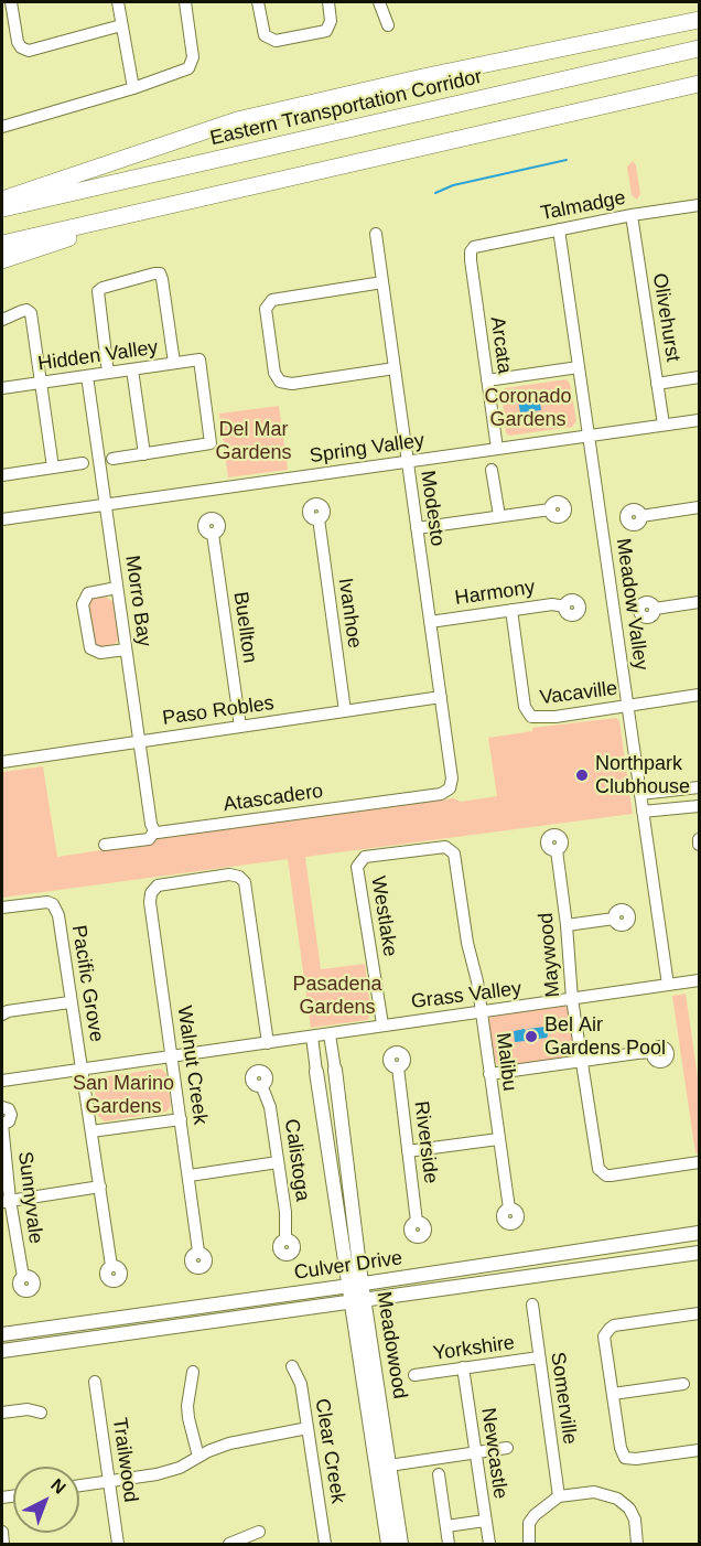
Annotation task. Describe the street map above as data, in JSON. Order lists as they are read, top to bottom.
{
  "streets": {
    "highway": ["Eastern Transportation Corridor"],
    "main road": ["Culver Drive", "Meadowood"],
    "street": [
      "Talmadge",
      "Olivehurst",
      "Arcata",
      "Hidden Valley",
      "Spring Valley",
      "Modesto",
      "Harmony",
      "Morro Bay",
      "Meadow Valley",
      "Ivanhoe",
      "Buellton",
      "Vacaville",
      "Paso Robles",
      "Atascadero",
      "Westlake",
      "Maywood",
      "Pacific Grove",
      "Grass Valley",
      "Malibu",
      "Walnut Creek",
      "Riverside",
      "Calistoga",
      "Sunnyvale",
      "Yorkshire",
      "Somerville",
      "Clear Creek",
      "Newcastle",
      "Trailwood"
    ]
  },
  "crossings": [
    ["Talmadge", "Olivehurst"],
    ["Talmadge", "Arcata"],
    ["Talmadge", "Meadow Valley"],
    ["Olivehurst", "Spring Valley"],
    ["Arcata", "Spring Valley"],
    ["Hidden Valley", "Morro Bay"],
    ["Spring Valley", "Modesto"],
    ["Spring Valley", "Morro Bay"],
    ["Spring Valley", "Meadow Valley"],
    ["Modesto", "Harmony"],
    ["Modesto", "Paso Robles"],
    ["Modesto", "Atascadero"],
    ["Harmony", "Vacaville"],
    ["Morro Bay", "Paso Robles"],
    ["Morro Bay", "Atascadero"],
    ["Meadow Valley", "Vacaville"],
    ["Meadow Valley", "Grass Valley"],
    ["Ivanhoe", "Paso Robles"],
    ["Buellton", "Paso Robles"],
    ["Westlake", "Grass Valley"],
    ["Westlake", "Malibu"],
    ["Maywood", "Grass Valley"],
    ["Pacific Grove", "Grass Valley"],
    ["Grass Valley", "Malibu"],
    ["Grass Valley", "Walnut Creek"],
    ["Grass Valley", "Meadowood"],
    ["Culver Drive", "Meadowood"],
    ["Yorkshire", "Somerville"],
    ["Yorkshire", "Newcastle"]
  ],
  "parks": [
    "Coronado Gardens",
    "Del Mar Gardens",
    "Pasadena Gardens",
    "San Marino Gardens"
  ],
  "places": ["Northpark Clubhouse", "Bel Air Gardens Pool"],
  "north": "top right"
}
